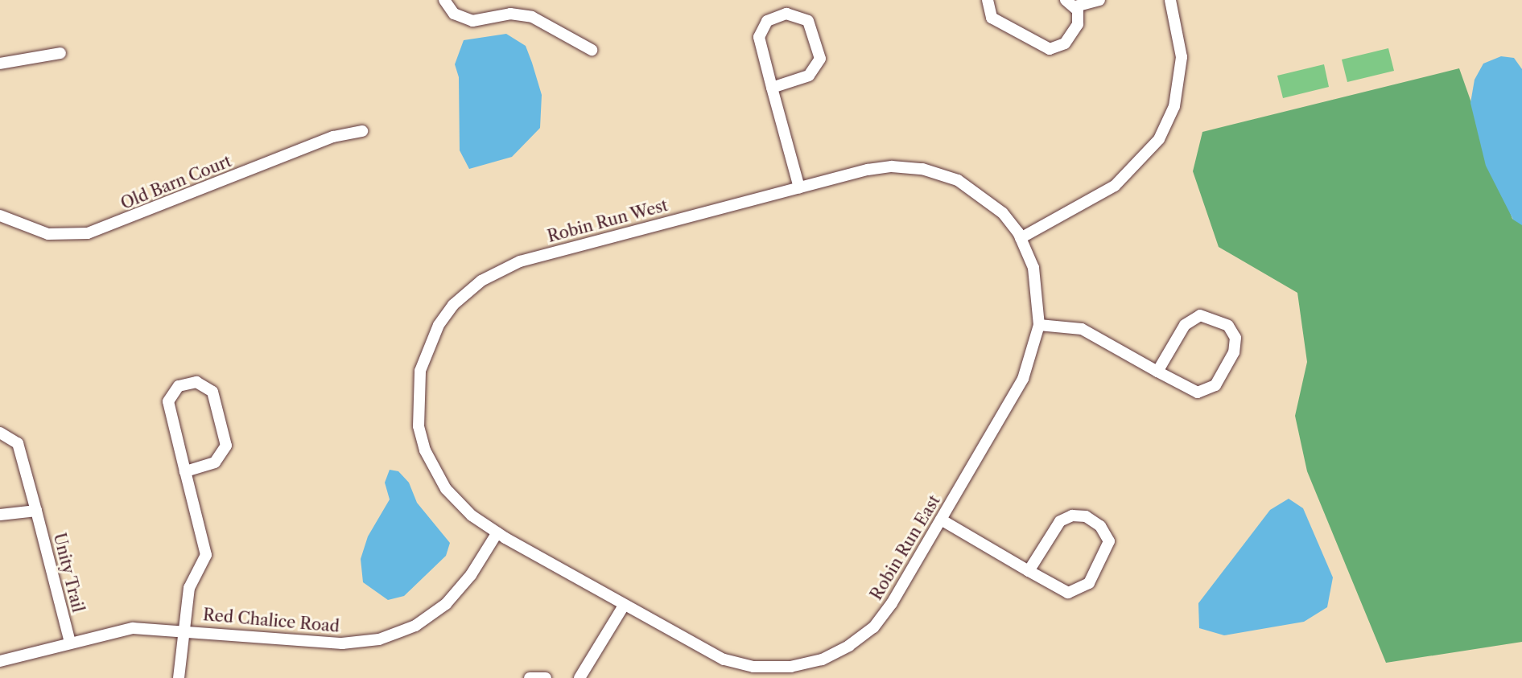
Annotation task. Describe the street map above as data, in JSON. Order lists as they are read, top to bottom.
{
  "streets": {
    "street": [
      "Old Barn Court",
      "Robin Run West",
      "Robin Run East",
      "Unity Trail",
      "Red Chalice Road"
    ]
  },
  "crossings": [
    ["Robin Run West", "Robin Run East"],
    ["Robin Run West", "Red Chalice Road"],
    ["Robin Run East", "Red Chalice Road"],
    ["Unity Trail", "Red Chalice Road"]
  ]
}
